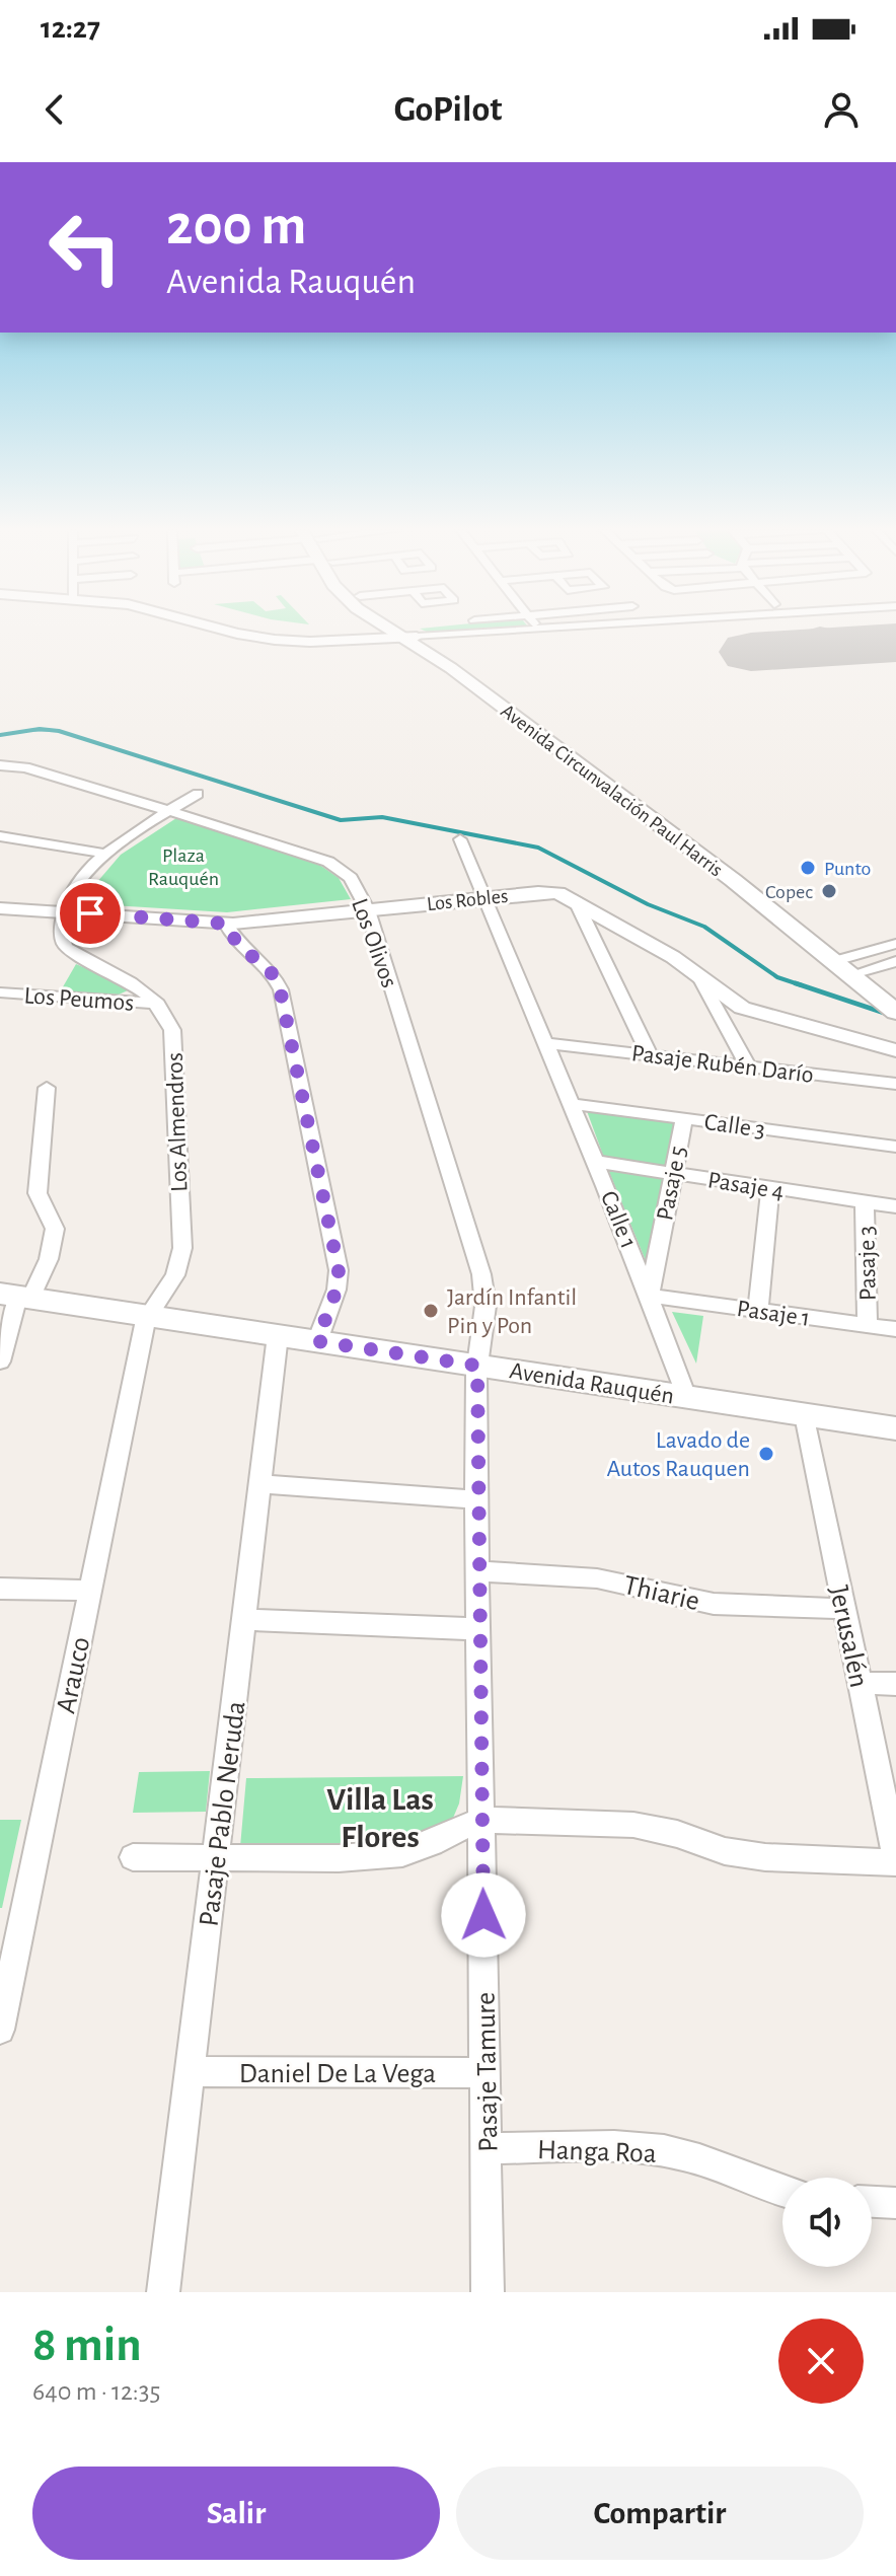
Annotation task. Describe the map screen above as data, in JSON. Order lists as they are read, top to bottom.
{
  "streets": {
    "main road": ["Avenida Circunvalación Paul Harris", "Avenida Rauquén"],
    "street": [
      "Los Robles",
      "Los Olivos",
      "Los Peumos",
      "Pasaje Rubén Darío",
      "Los Almendros",
      "Calle 3",
      "Pasaje 5",
      "Pasaje 4",
      "Calle 1",
      "Pasaje 3",
      "Pasaje 1",
      "Thiarie",
      "Jerusalén",
      "Arauco",
      "Pasaje Pablo Neruda",
      "Daniel De La Vega",
      "Pasaje Tamure",
      "Hanga Roa"
    ]
  },
  "crossings": [
    ["Los Robles", "Los Olivos"],
    ["Los Robles", "Calle 1"],
    ["Los Olivos", "Avenida Rauquén"],
    ["Los Olivos", "Pasaje Tamure"],
    ["Los Peumos", "Los Almendros"],
    ["Pasaje Rubén Darío", "Calle 1"],
    ["Los Almendros", "Avenida Rauquén"],
    ["Los Almendros", "Arauco"],
    ["Calle 3", "Pasaje 5"],
    ["Calle 3", "Calle 1"],
    ["Pasaje 5", "Pasaje 4"],
    ["Pasaje 5", "Calle 1"],
    ["Pasaje 5", "Pasaje 1"],
    ["Pasaje 4", "Calle 1"],
    ["Pasaje 4", "Pasaje 3"],
    ["Calle 1", "Pasaje 1"],
    ["Calle 1", "Avenida Rauquén"],
    ["Pasaje 3", "Pasaje 1"],
    ["Avenida Rauquén", "Jerusalén"],
    ["Avenida Rauquén", "Arauco"],
    ["Avenida Rauquén", "Pasaje Pablo Neruda"],
    ["Avenida Rauquén", "Pasaje Tamure"],
    ["Thiarie", "Jerusalén"],
    ["Thiarie", "Pasaje Tamure"],
    ["Pasaje Pablo Neruda", "Daniel De La Vega"],
    ["Daniel De La Vega", "Pasaje Tamure"],
    ["Pasaje Tamure", "Hanga Roa"]
  ],
  "districts": ["Villa Las Flores"],
  "parks": ["Plaza Rauquén"],
  "places": [
    "Punto",
    "Copec",
    "Jardín Infantil Pin y Pon",
    "Lavado de Autos Rauquen"
  ],
  "page": {
    "status": "12:27",
    "header": "GoPilot",
    "turn": ["200 m", "Avenida Rauquén"],
    "heading": ["8 min", "640 m · 12:35"],
    "buttons": ["Salir", "Compartir"]
  }
}
